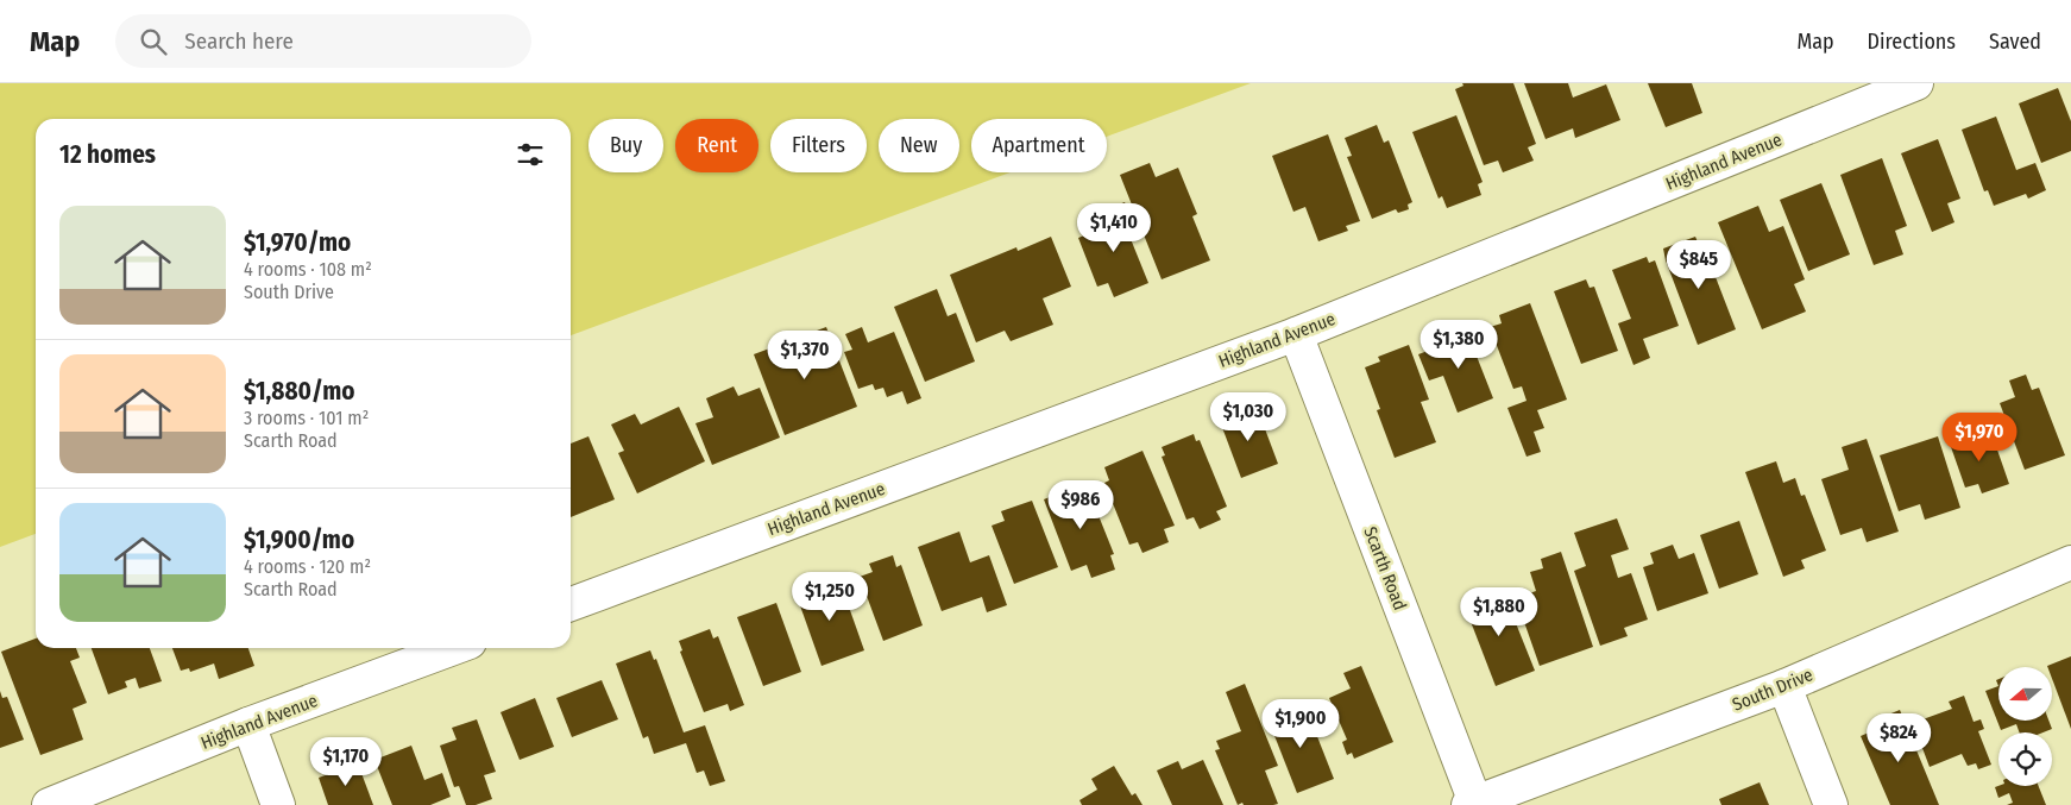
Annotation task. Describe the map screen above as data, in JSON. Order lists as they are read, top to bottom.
{
  "streets": {
    "street": ["Highland Avenue", "Scarth Road", "South Drive"]
  },
  "crossings": [
    ["Highland Avenue", "Scarth Road"],
    ["Scarth Road", "South Drive"]
  ],
  "north": "left",
  "page": {
    "header": "Map",
    "search": "Search here",
    "nav": ["Map", "Directions", "Saved"],
    "chip": [
      "Buy",
      "Rent",
      "Filters",
      "New",
      "Apartment"
    ],
    "heading": "12 homes",
    "list": [
      {
        "name": "$1,970/mo",
        "note": "4 rooms · 108 m² · South Drive"
      },
      {
        "name": "$1,880/mo",
        "note": "3 rooms · 101 m² · Scarth Road"
      },
      {
        "name": "$1,900/mo",
        "note": "4 rooms · 120 m² · Scarth Road"
      }
    ],
    "price": [
      "$1,410",
      "$845",
      "$1,380",
      "$1,370",
      "$1,030",
      "$1,970",
      "$986",
      "$1,250",
      "$1,880",
      "$1,900",
      "$824",
      "$1,170"
    ]
  }
}
